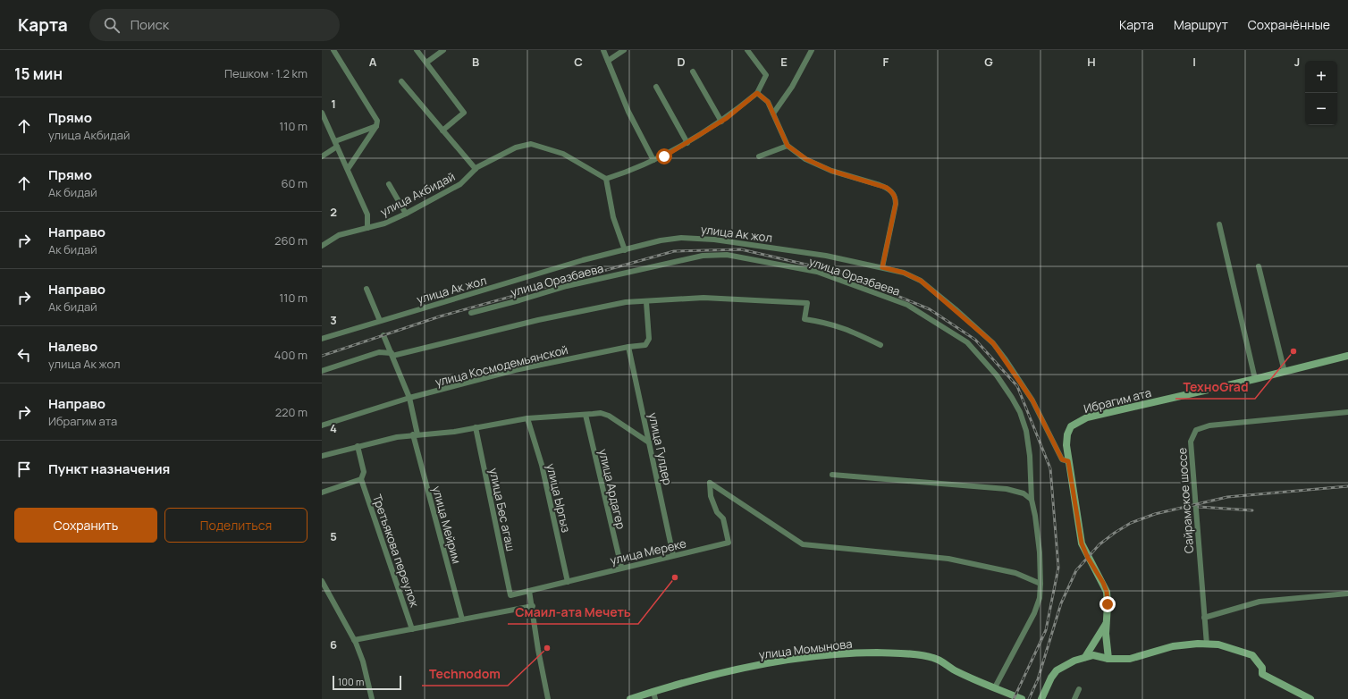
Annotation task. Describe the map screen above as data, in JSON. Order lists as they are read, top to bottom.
{
  "streets": {
    "main road": ["Ибрагим ата", "улица Момынова"],
    "street": [
      "улица Акбидай",
      "улица Ак жол",
      "улица Оразбаева",
      "улица Космодемьянской",
      "улица Гулдер",
      "улица Ардагер",
      "улица Ыргыз",
      "Сайрамское шоссе",
      "улица Бес агаш",
      "улица Мейрим",
      "Третьякова переулок",
      "улица Мереке"
    ]
  },
  "crossings": [
    ["улица Ак жол", "Ибрагим ата"],
    ["улица Оразбаева", "улица Мереке"],
    ["улица Оразбаева", "улица Момынова"],
    ["улица Космодемьянской", "улица Гулдер"],
    ["улица Космодемьянской", "улица Мейрим"],
    ["улица Гулдер", "улица Мереке"],
    ["улица Ардагер", "улица Мереке"],
    ["улица Ыргыз", "улица Мереке"],
    ["улица Бес агаш", "улица Мереке"]
  ],
  "places": ["ТехноGrad", "Смаил-ата Мечеть", "Technodom"],
  "scale_bar": "100 m",
  "page": {
    "header": "Карта",
    "search": "Поиск",
    "nav": ["Карта", "Маршрут", "Сохранённые"],
    "heading": ["15 мин", "Пешком · 1.2 km"],
    "map_buttons": ["+", "−"],
    "list": [
      ["Прямо", "улица Акбидай", "110 m"],
      ["Прямо", "Ак бидай", "60 m"],
      ["Направо", "Ак бидай", "260 m"],
      ["Направо", "Ак бидай", "110 m"],
      ["Налево", "улица Ак жол", "400 m"],
      ["Направо", "Ибрагим ата", "220 m"],
      "Пункт назначения"
    ],
    "buttons": ["Сохранить", "Поделиться"],
    "scale": "100 m"
  },
  "grid": {
    "columns": [
      "A",
      "B",
      "C",
      "D",
      "E",
      "F",
      "G",
      "H",
      "I",
      "J"
    ],
    "rows": [
      "1",
      "2",
      "3",
      "4",
      "5",
      "6"
    ]
  }
}
